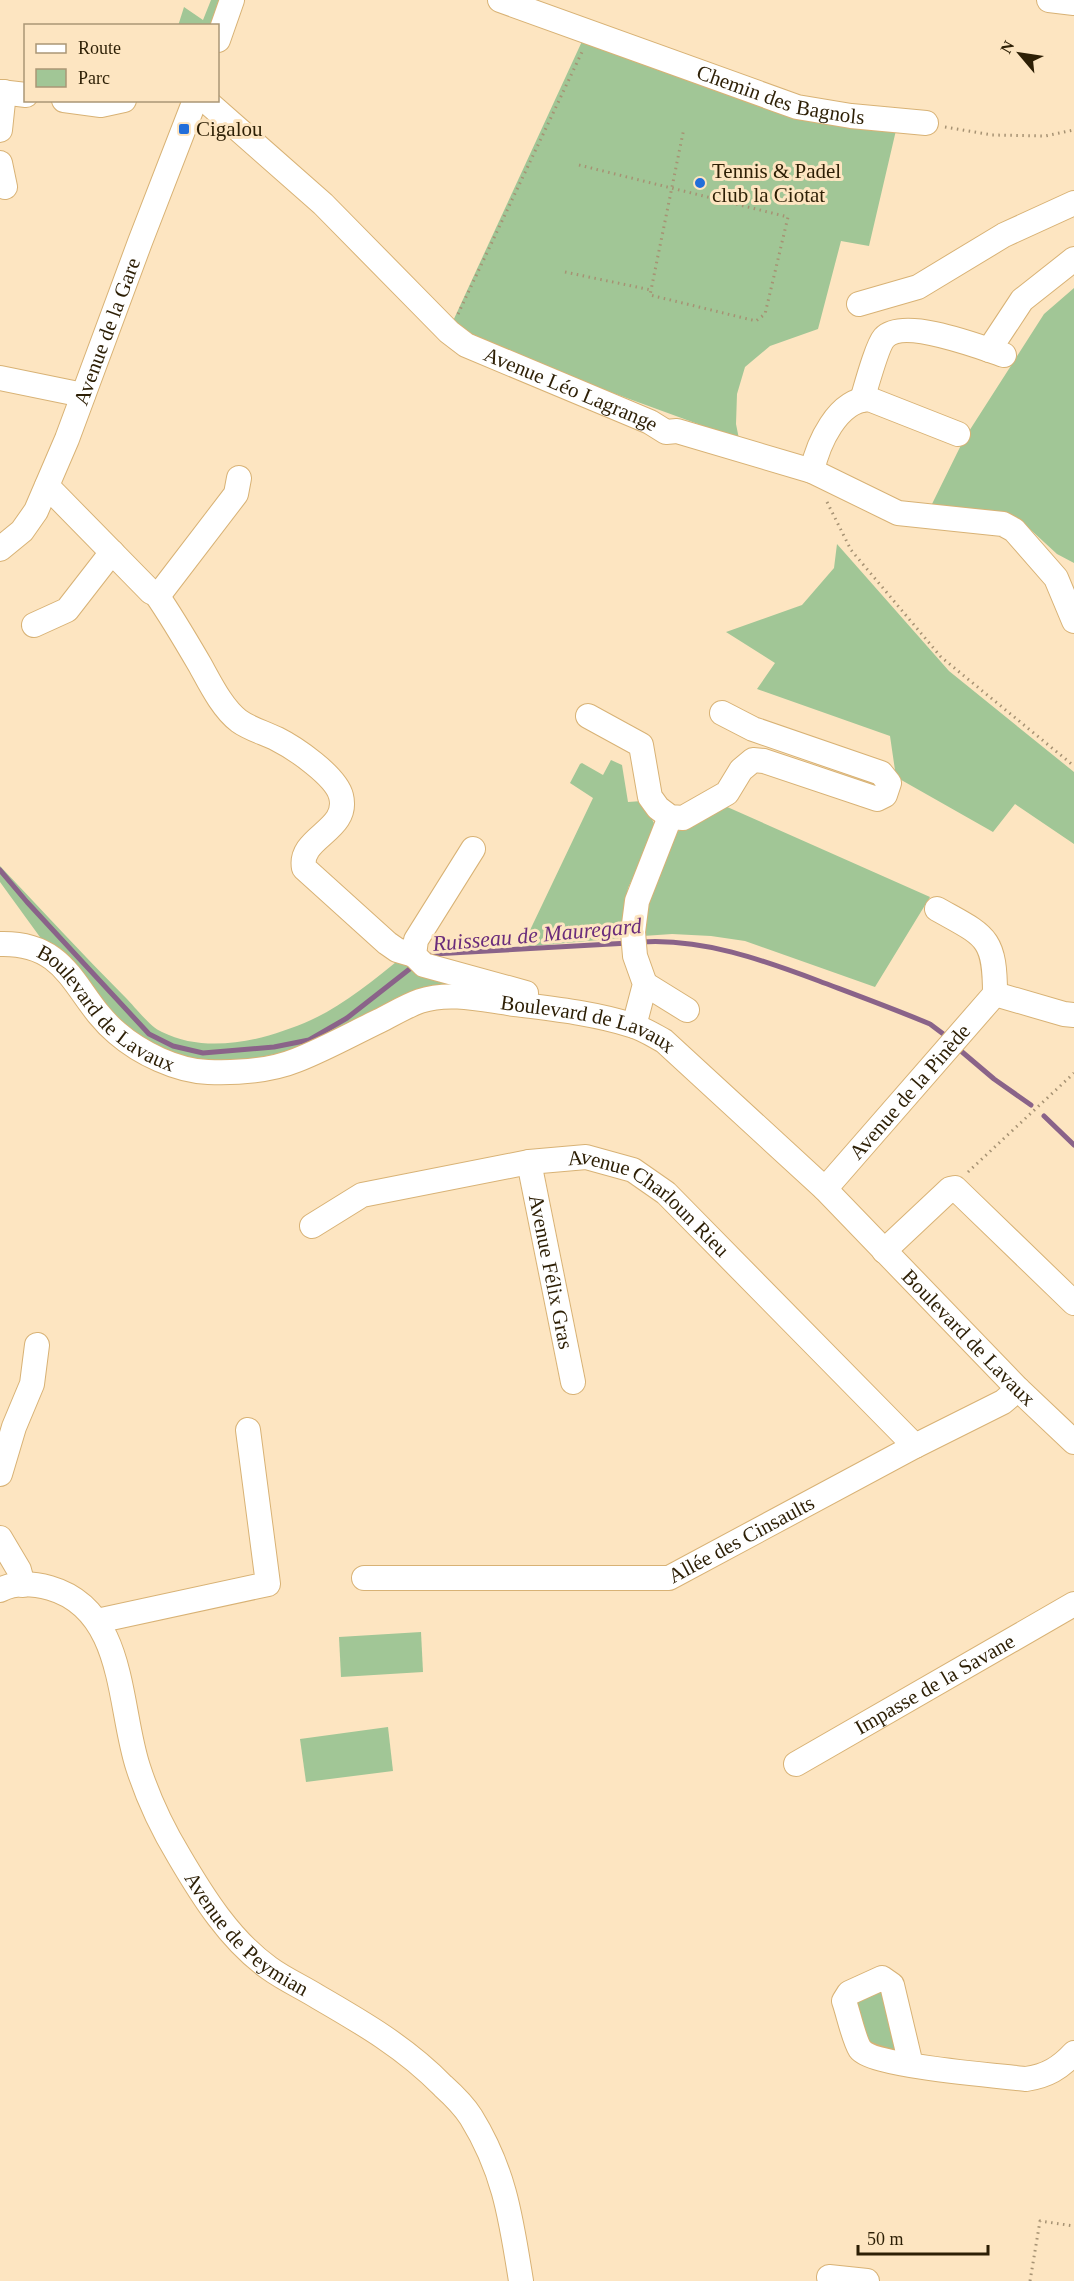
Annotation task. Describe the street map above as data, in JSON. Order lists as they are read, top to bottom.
{
  "streets": {
    "street": [
      "Chemin des Bagnols",
      "Avenue de la Gare",
      "Avenue Léo Lagrange",
      "Boulevard de Lavaux",
      "Avenue de la Pinède",
      "Avenue Charloun Rieu",
      "Avenue Félix Gras",
      "Allée des Cinsaults",
      "Impasse de la Savane",
      "Avenue de Peymian"
    ]
  },
  "crossings": [
    ["Boulevard de Lavaux", "Avenue de la Pinède"],
    ["Boulevard de Lavaux", "Allée des Cinsaults"],
    ["Avenue Charloun Rieu", "Avenue Félix Gras"],
    ["Avenue Charloun Rieu", "Allée des Cinsaults"]
  ],
  "water": ["Ruisseau de Mauregard"],
  "places": {
    "transit": ["Cigalou"],
    "other": ["Tennis & Padel club la Ciotat"]
  },
  "legend": ["Route", "Parc"],
  "scale_bar": "50 m",
  "north": "top left"
}
